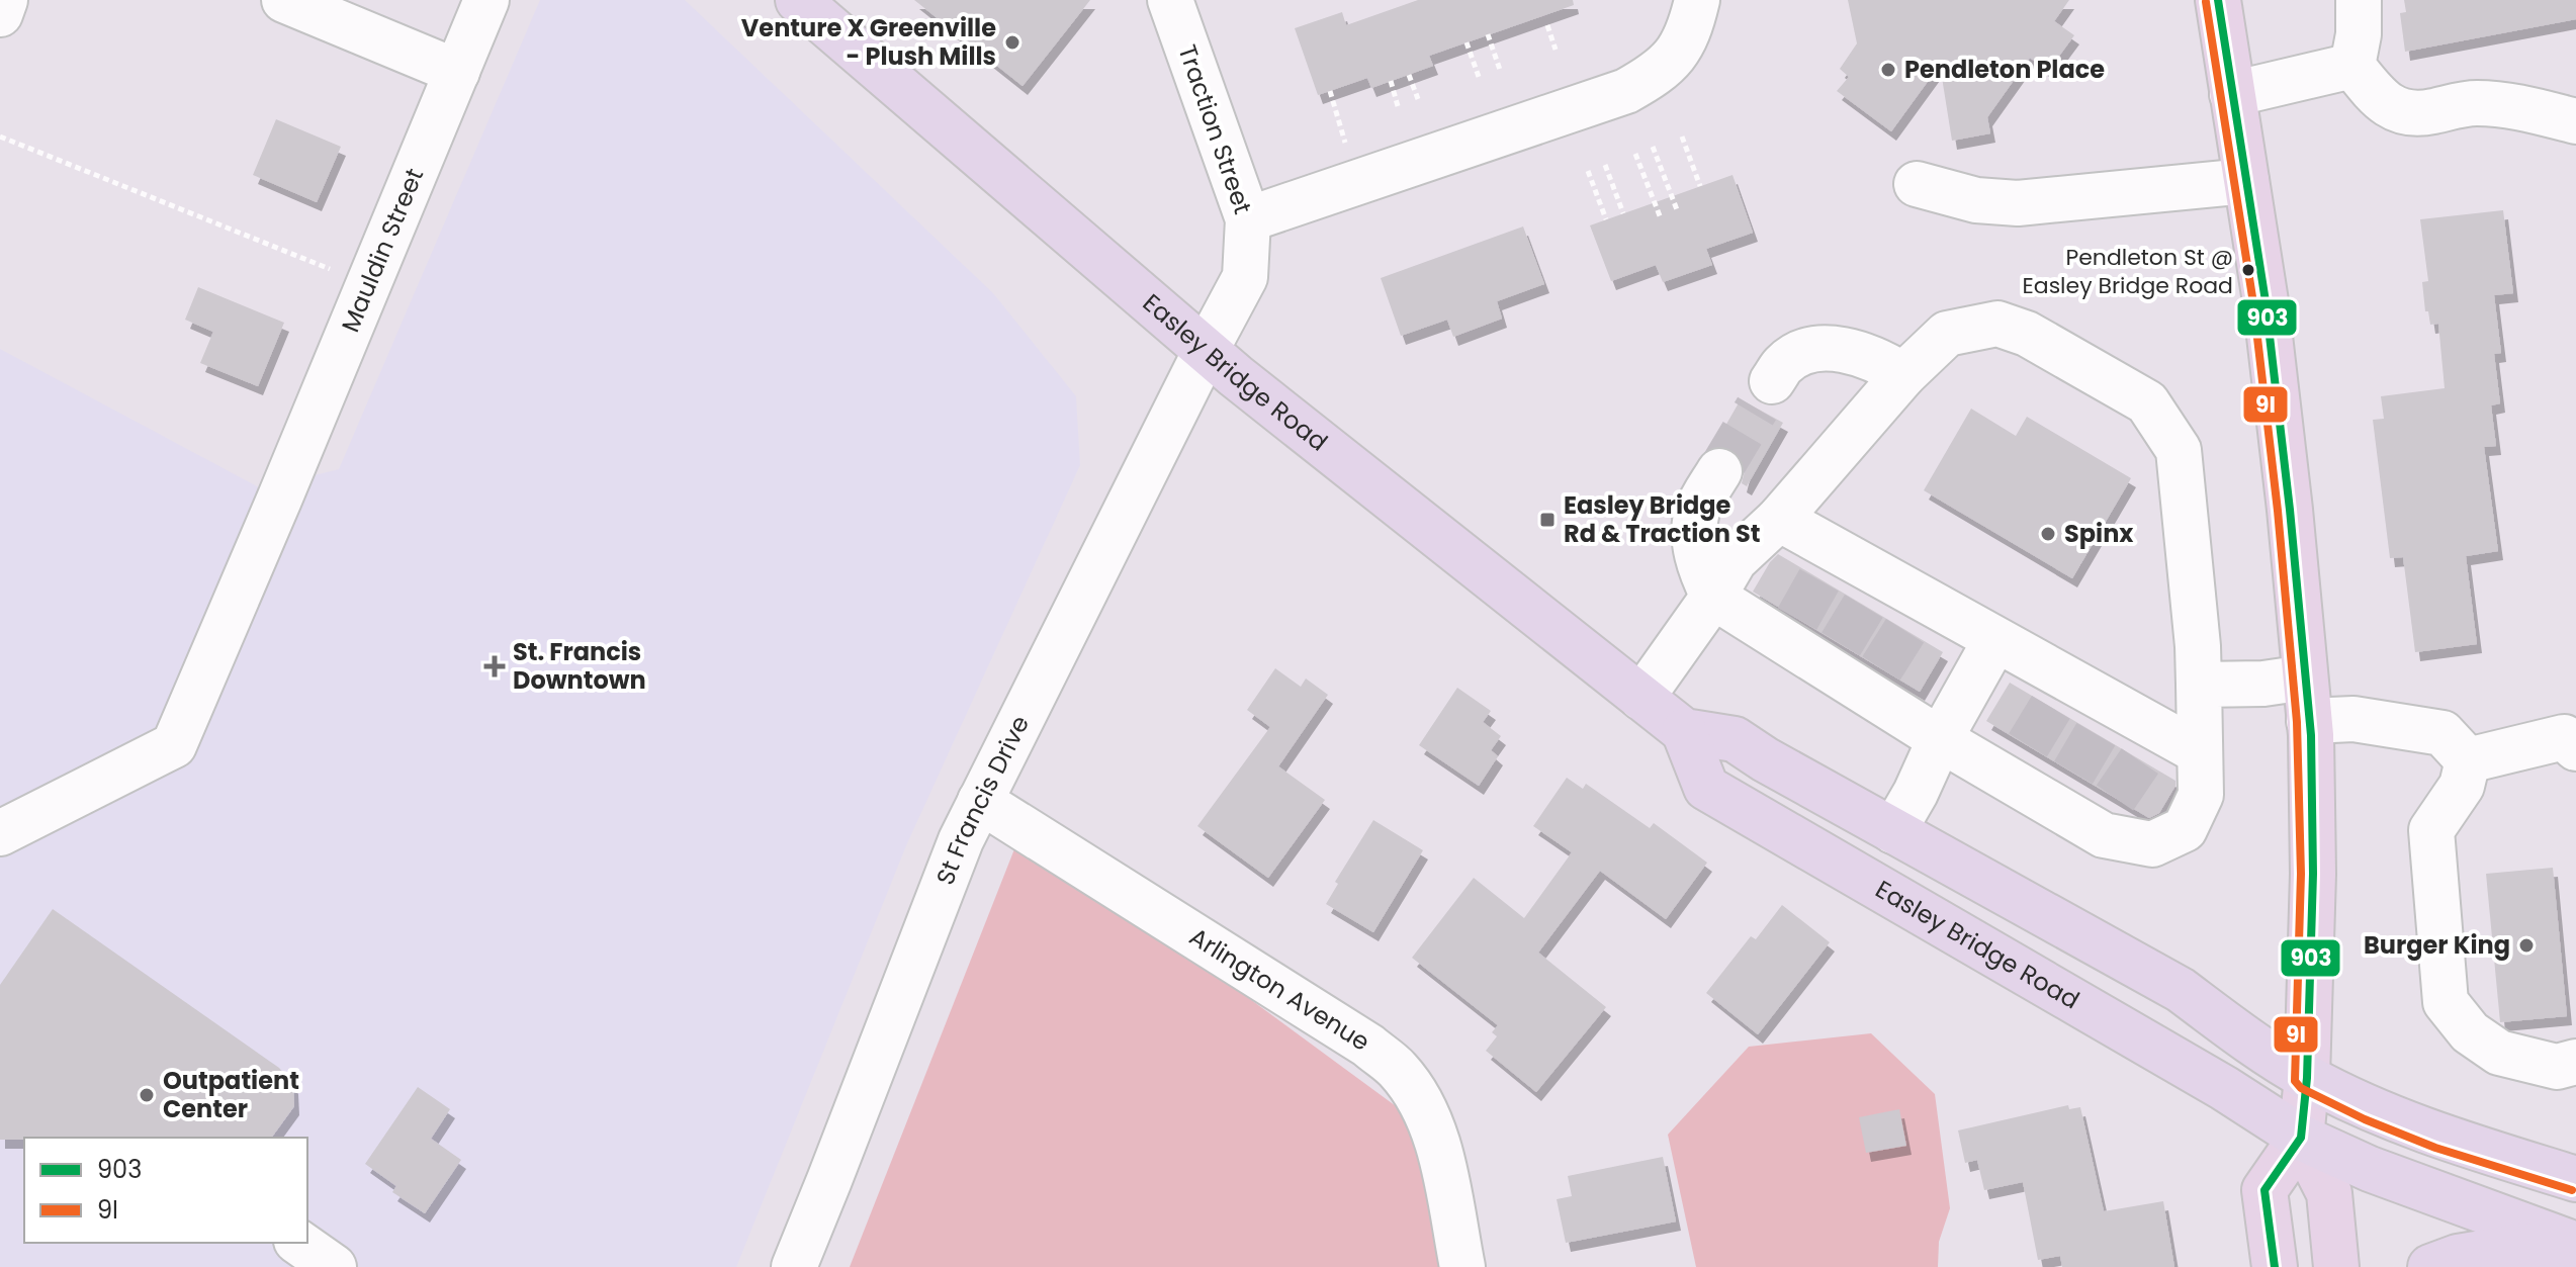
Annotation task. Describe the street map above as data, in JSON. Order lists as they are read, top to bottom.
{
  "streets": {
    "highway": ["Easley Bridge Road"],
    "street": [
      "Traction Street",
      "Mauldin Street",
      "St Francis Drive",
      "Arlington Avenue"
    ]
  },
  "crossings": [
    ["Traction Street", "Easley Bridge Road"],
    ["Traction Street", "St Francis Drive"],
    ["Easley Bridge Road", "St Francis Drive"],
    ["St Francis Drive", "Arlington Avenue"]
  ],
  "places": {
    "other": [
      "Venture X Greenville - Plush Mills",
      "Pendleton Place",
      "Pendleton St @ Easley Bridge Road",
      "Spinx",
      "Burger King",
      "Outpatient Center"
    ],
    "transit": ["Easley Bridge Rd & Traction St"],
    "health": ["St. Francis Downtown"]
  },
  "lines": ["transit line 903", "transit line 9I"],
  "legend": ["903", "9I"]
}
